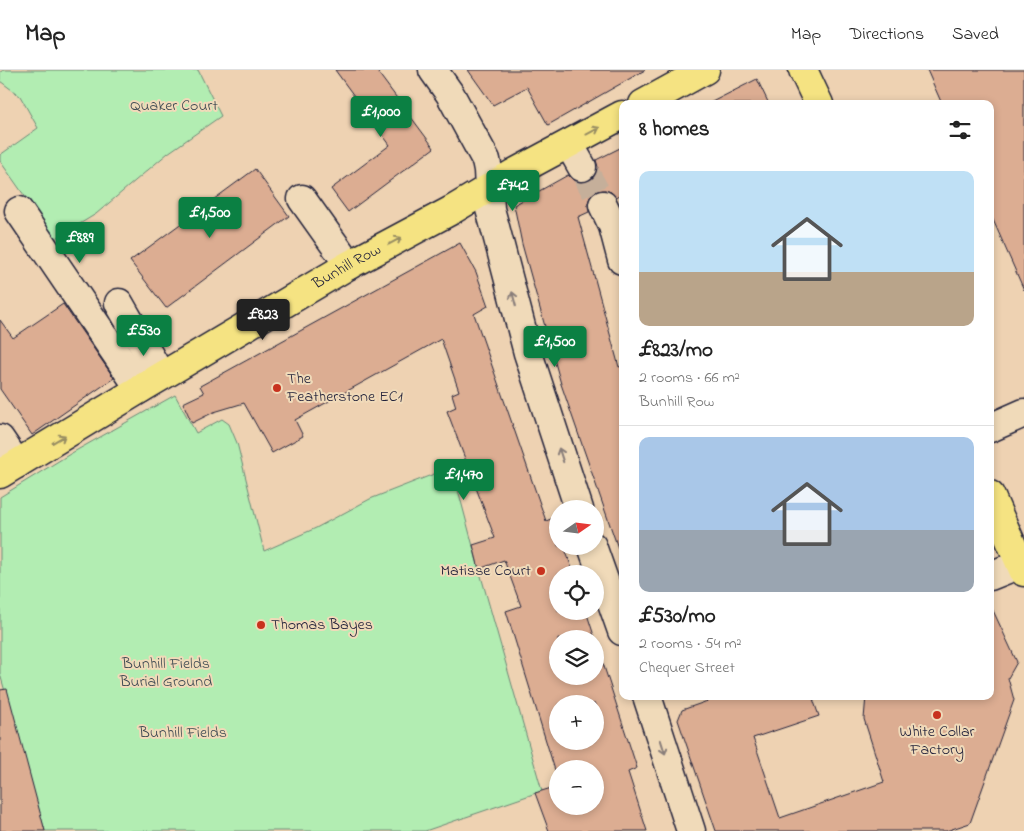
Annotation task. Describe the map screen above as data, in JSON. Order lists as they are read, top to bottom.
{
  "streets": {
    "main road": ["Bunhill Row"]
  },
  "one_way": ["Bunhill Row"],
  "parks": ["Quaker Court", "Bunhill Fields Burial Ground", "Bunhill Fields"],
  "places": [
    "The Featherstone EC1",
    "Matisse Court",
    "Thomas Bayes",
    "White Collar Factory"
  ],
  "north": "right",
  "page": {
    "header": "Map",
    "nav": ["Map", "Directions", "Saved"],
    "price": [
      "£1,000",
      "£742",
      "£1,500",
      "£889",
      "£823",
      "£530",
      "£1,500",
      "£1,470"
    ],
    "heading": "8 homes",
    "list": [
      {
        "name": "£823/mo",
        "note": "2 rooms · 66 m² · Bunhill Row"
      },
      {
        "name": "£530/mo",
        "note": "2 rooms · 54 m² · Chequer Street"
      }
    ],
    "map_buttons": ["+", "−"]
  }
}
